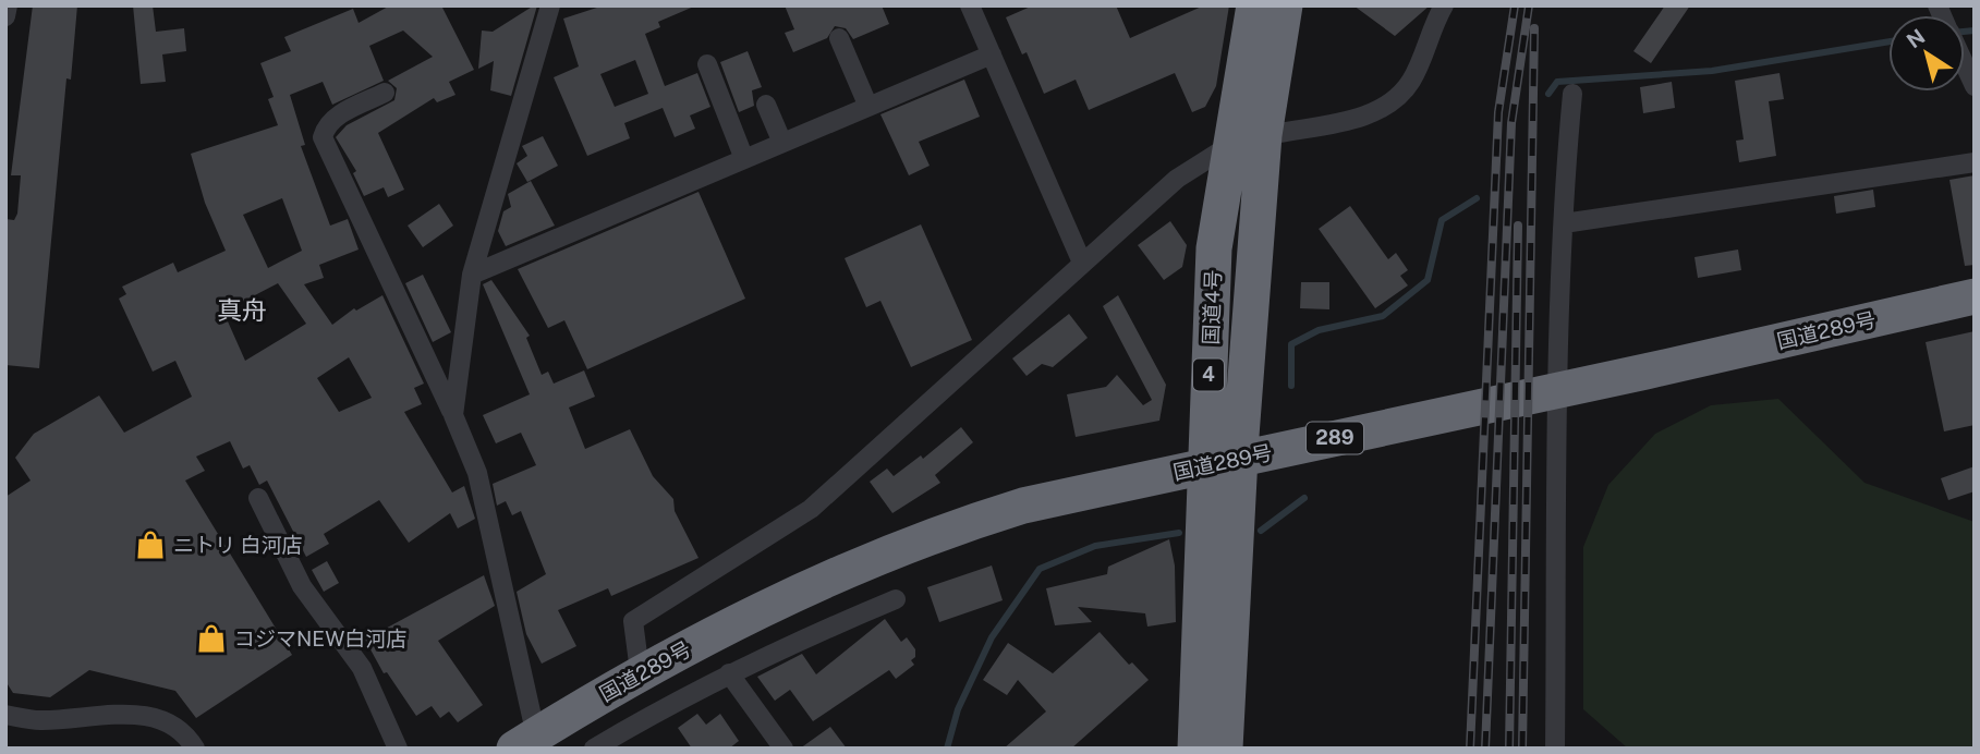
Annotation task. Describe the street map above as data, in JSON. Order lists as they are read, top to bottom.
{
  "streets": {
    "highway": [
      "国道4号",
      "国道289号",
      "4",
      "289"
    ]
  },
  "districts": ["真舟"],
  "places": {
    "shop": ["ニトリ 白河店", "コジマNEW白河店"]
  },
  "north": "top left"
}
